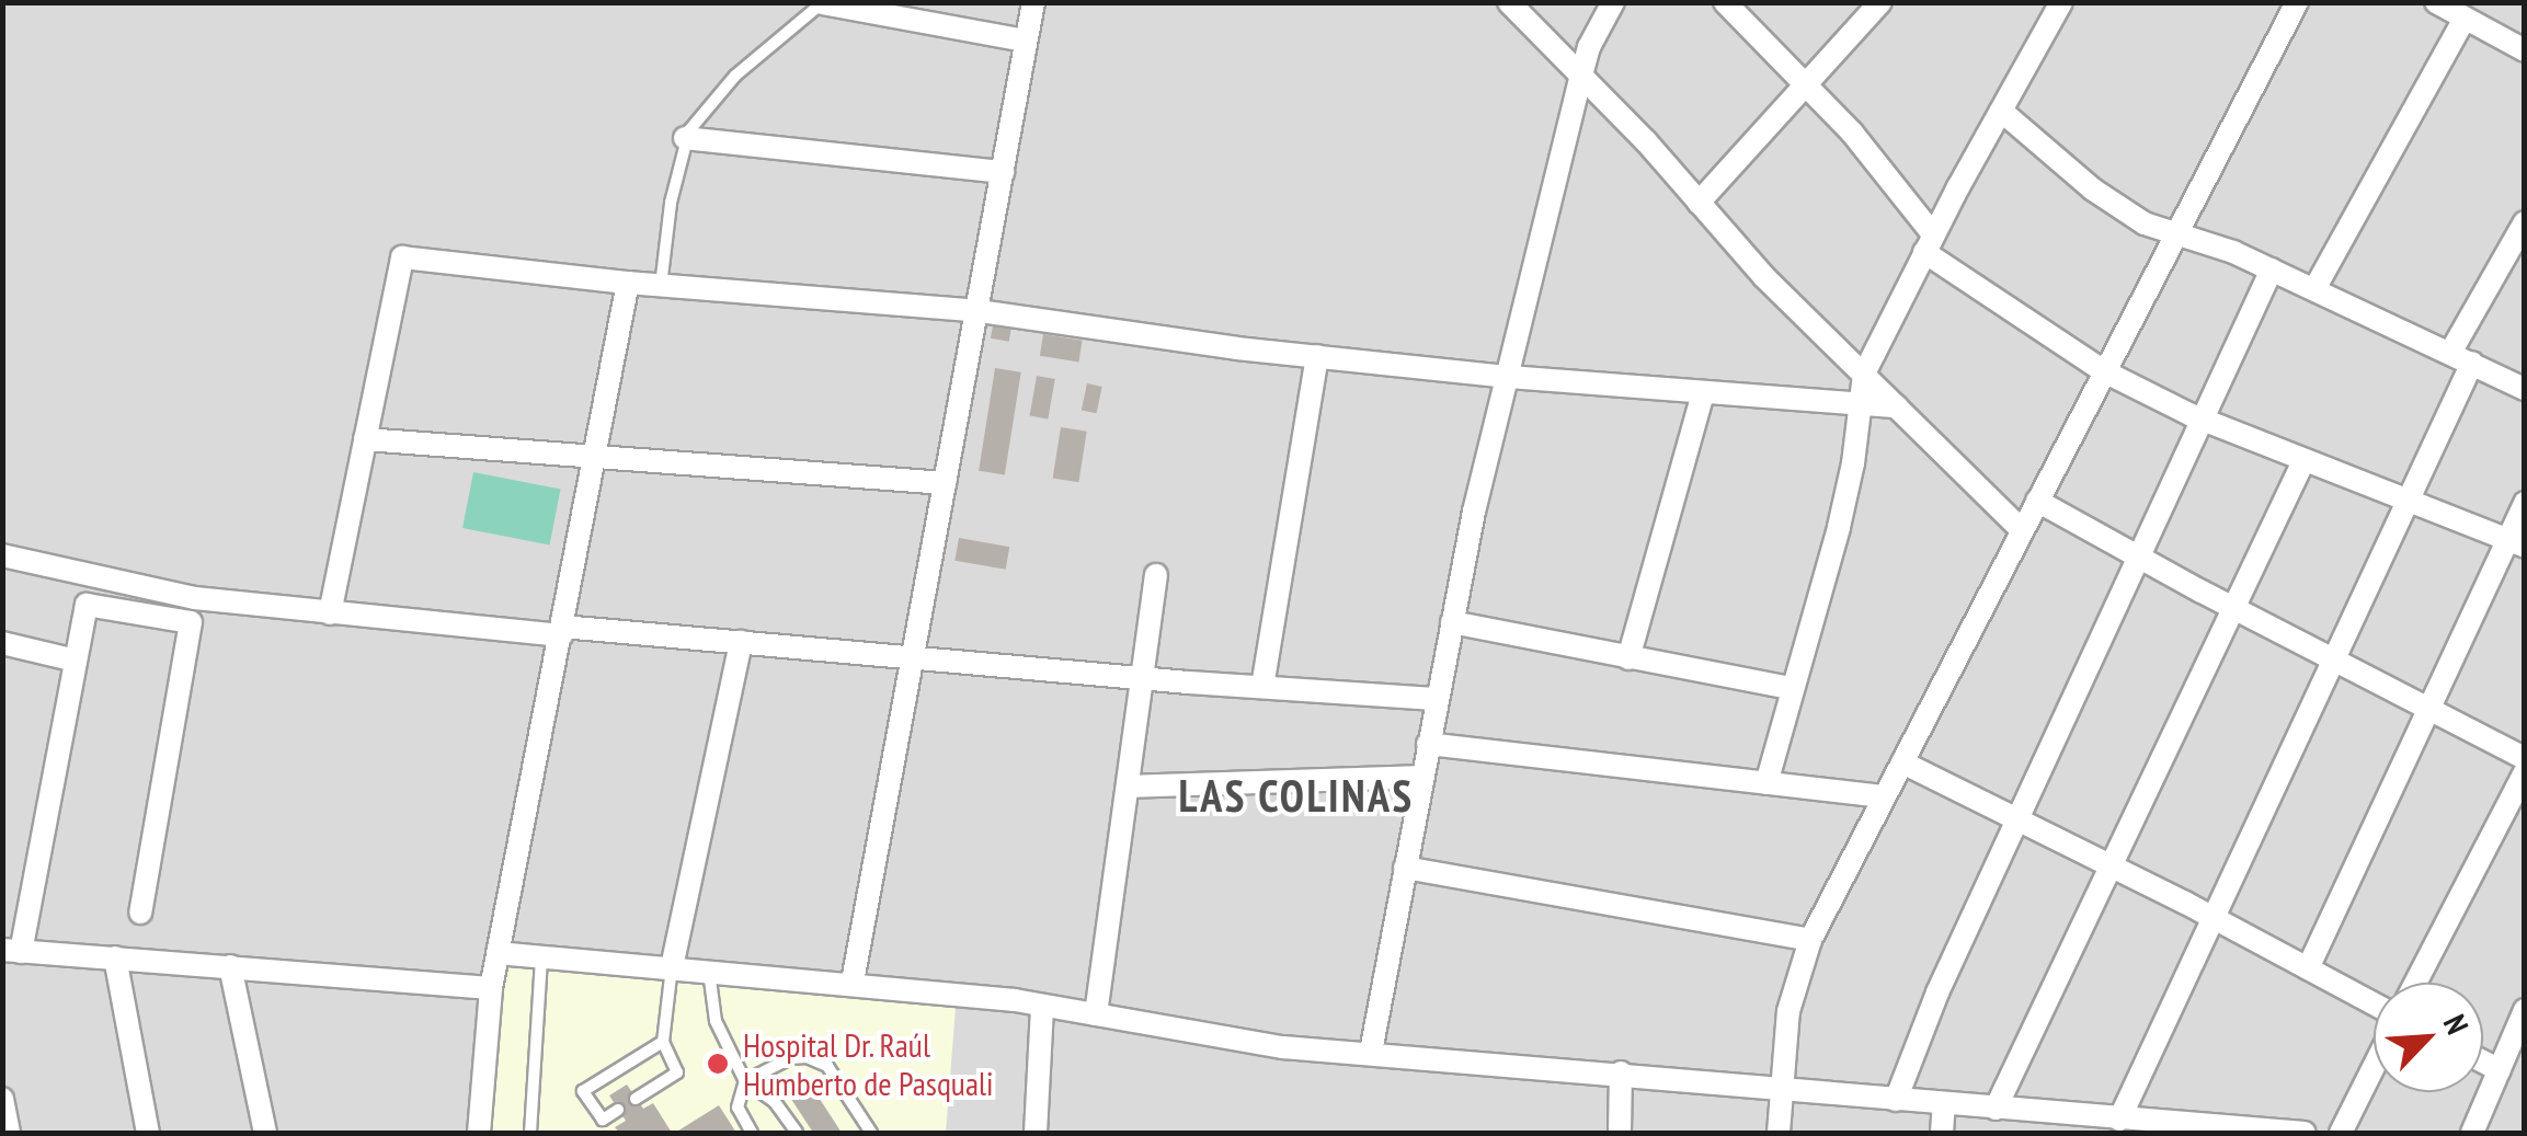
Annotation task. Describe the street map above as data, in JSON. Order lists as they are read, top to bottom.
{
  "districts": ["LAS COLINAS"],
  "places": ["Hospital Dr. Raúl Humberto de Pasquali"],
  "north": "top right"
}
